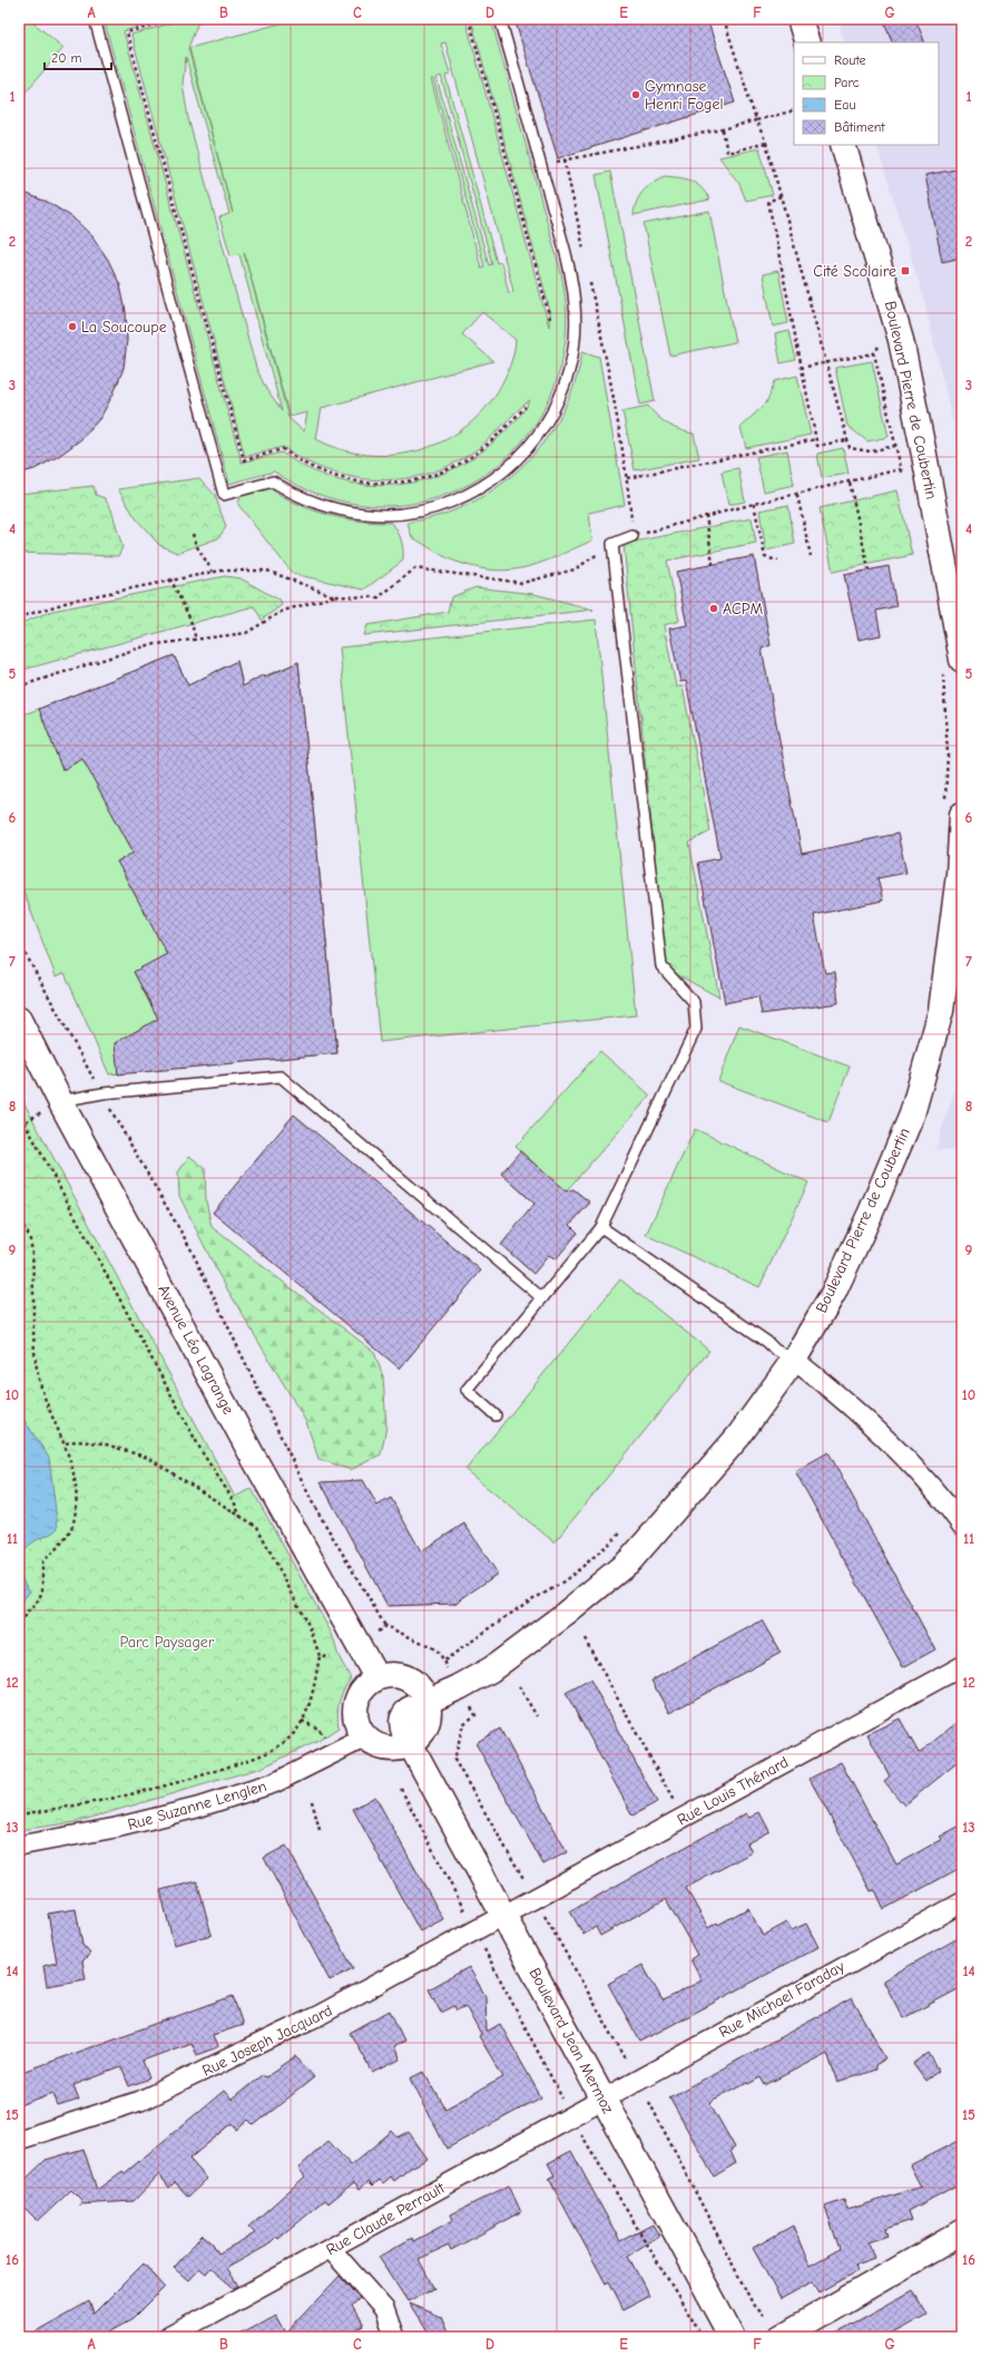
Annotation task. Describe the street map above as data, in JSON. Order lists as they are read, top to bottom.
{
  "streets": {
    "street": [
      "Boulevard Pierre de Coubertin",
      "Avenue Léo Lagrange",
      "Rue Louis Thénard",
      "Rue Suzanne Lenglen",
      "Rue Michael Faraday",
      "Rue Joseph Jacquard",
      "Boulevard Jean Mermoz",
      "Rue Claude Perrault"
    ]
  },
  "crossings": [
    ["Boulevard Pierre de Coubertin", "Boulevard Jean Mermoz"],
    ["Rue Louis Thénard", "Rue Joseph Jacquard"],
    ["Rue Louis Thénard", "Boulevard Jean Mermoz"],
    ["Rue Michael Faraday", "Boulevard Jean Mermoz"],
    ["Rue Michael Faraday", "Rue Claude Perrault"],
    ["Rue Joseph Jacquard", "Boulevard Jean Mermoz"],
    ["Boulevard Jean Mermoz", "Rue Claude Perrault"]
  ],
  "parks": ["Parc Paysager"],
  "places": {
    "other": ["Gymnase Henri Fogel", "La Soucoupe", "ACPM"],
    "transit": ["Cité Scolaire"]
  },
  "legend": [
    "Route",
    "Parc",
    "Eau",
    "Bâtiment"
  ],
  "scale_bar": "20 m",
  "grid": {
    "columns": [
      "A",
      "B",
      "C",
      "D",
      "E",
      "F",
      "G"
    ],
    "rows": [
      "1",
      "2",
      "3",
      "4",
      "5",
      "6",
      "7",
      "8",
      "9",
      "10",
      "11",
      "12",
      "13",
      "14",
      "15",
      "16"
    ]
  }
}
